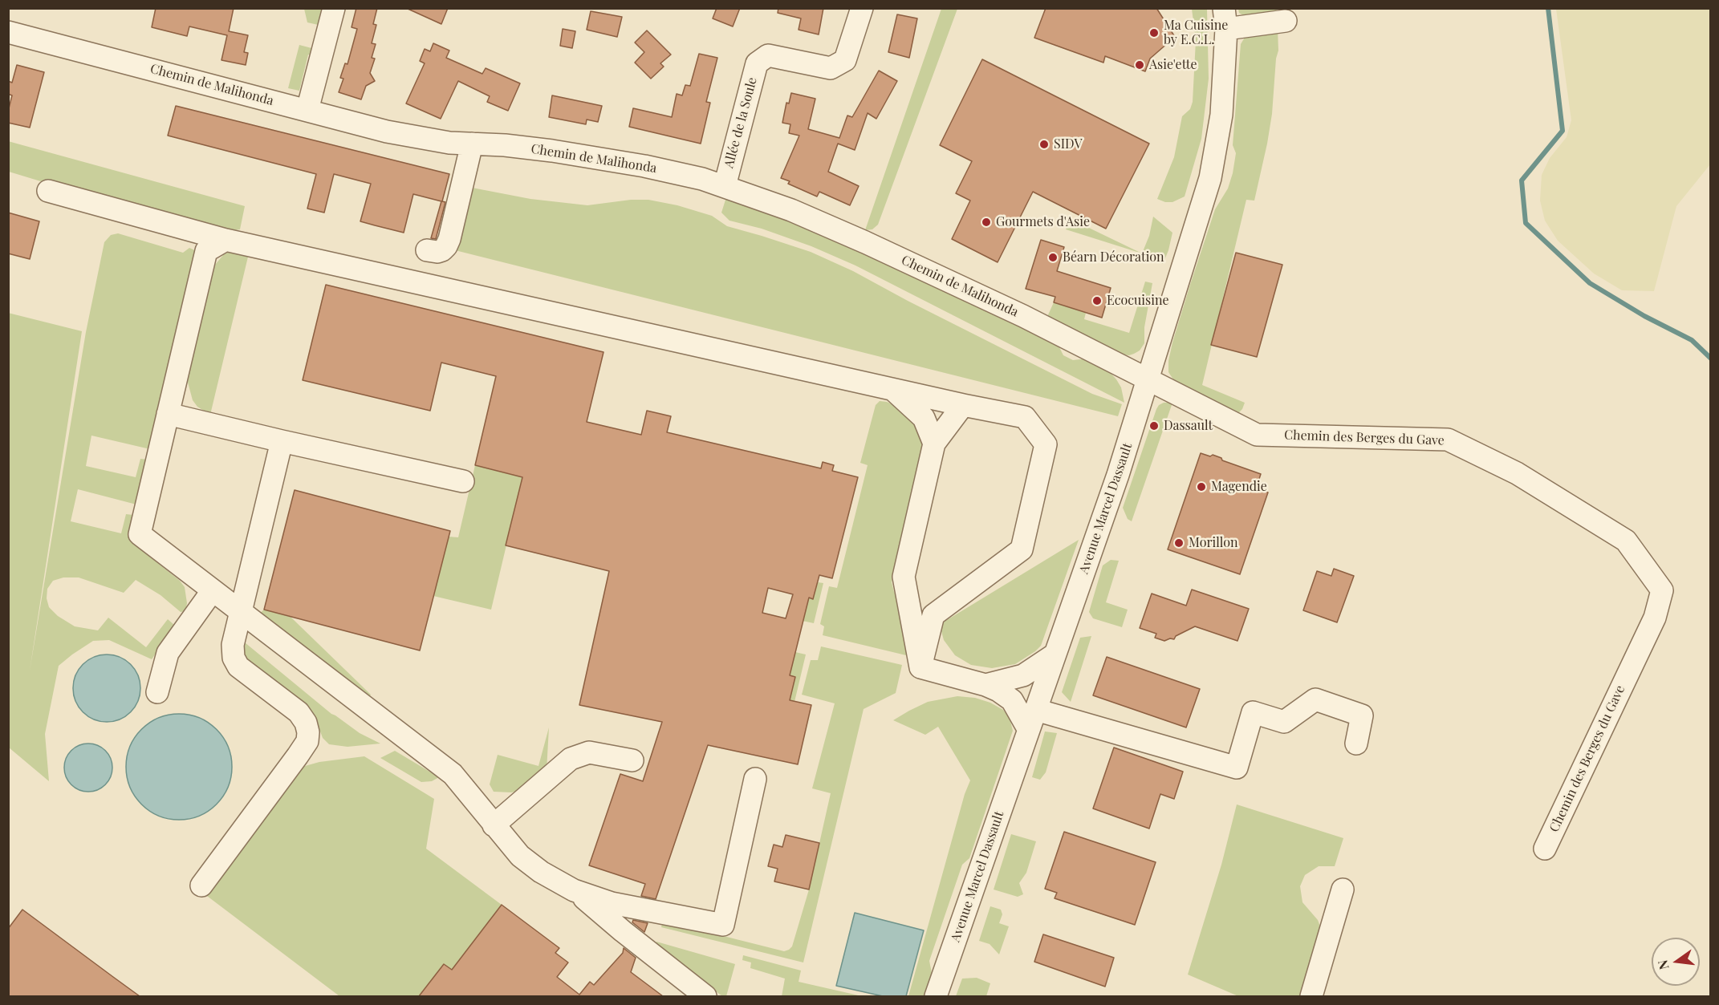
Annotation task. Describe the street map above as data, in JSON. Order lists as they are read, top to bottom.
{
  "streets": {
    "street": [
      "Chemin de Malihonda",
      "Allée de la Soule",
      "Chemin des Berges du Gave",
      "Avenue Marcel Dassault"
    ]
  },
  "crossings": [
    ["Chemin de Malihonda", "Allée de la Soule"],
    ["Chemin de Malihonda", "Chemin des Berges du Gave"],
    ["Chemin de Malihonda", "Avenue Marcel Dassault"],
    ["Chemin des Berges du Gave", "Avenue Marcel Dassault"]
  ],
  "places": [
    "Ma Cuisine by E.C.L.",
    "Asie'ette",
    "SIDV",
    "Gourmets d'Asie",
    "Béarn Décoration",
    "Ecocuisine",
    "Dassault",
    "Magendie",
    "Morillon"
  ],
  "north": "left"
}
